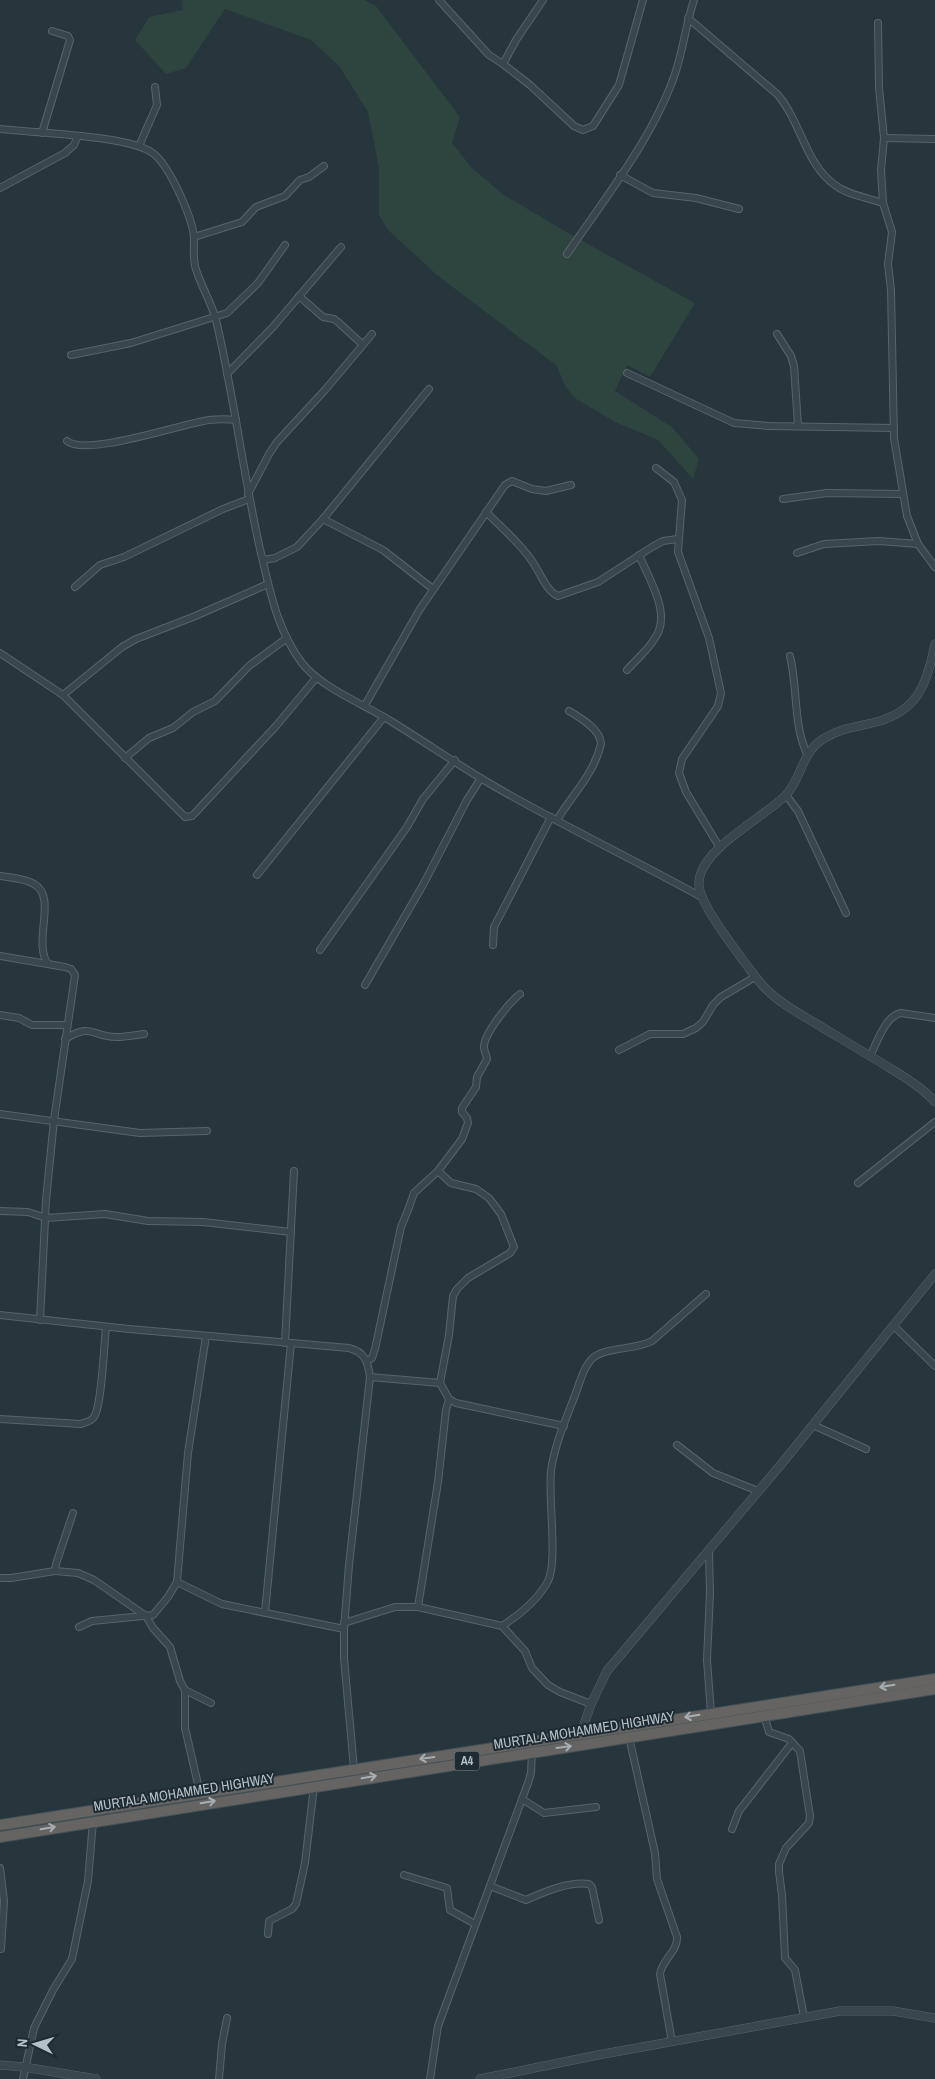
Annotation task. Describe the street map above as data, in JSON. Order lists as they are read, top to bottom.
{
  "streets": {
    "highway": ["MURTALA MOHAMMED HIGHWAY", "A4"]
  },
  "crossings": [
    ["MURTALA MOHAMMED HIGHWAY", "A4"]
  ],
  "north": "left"
}
